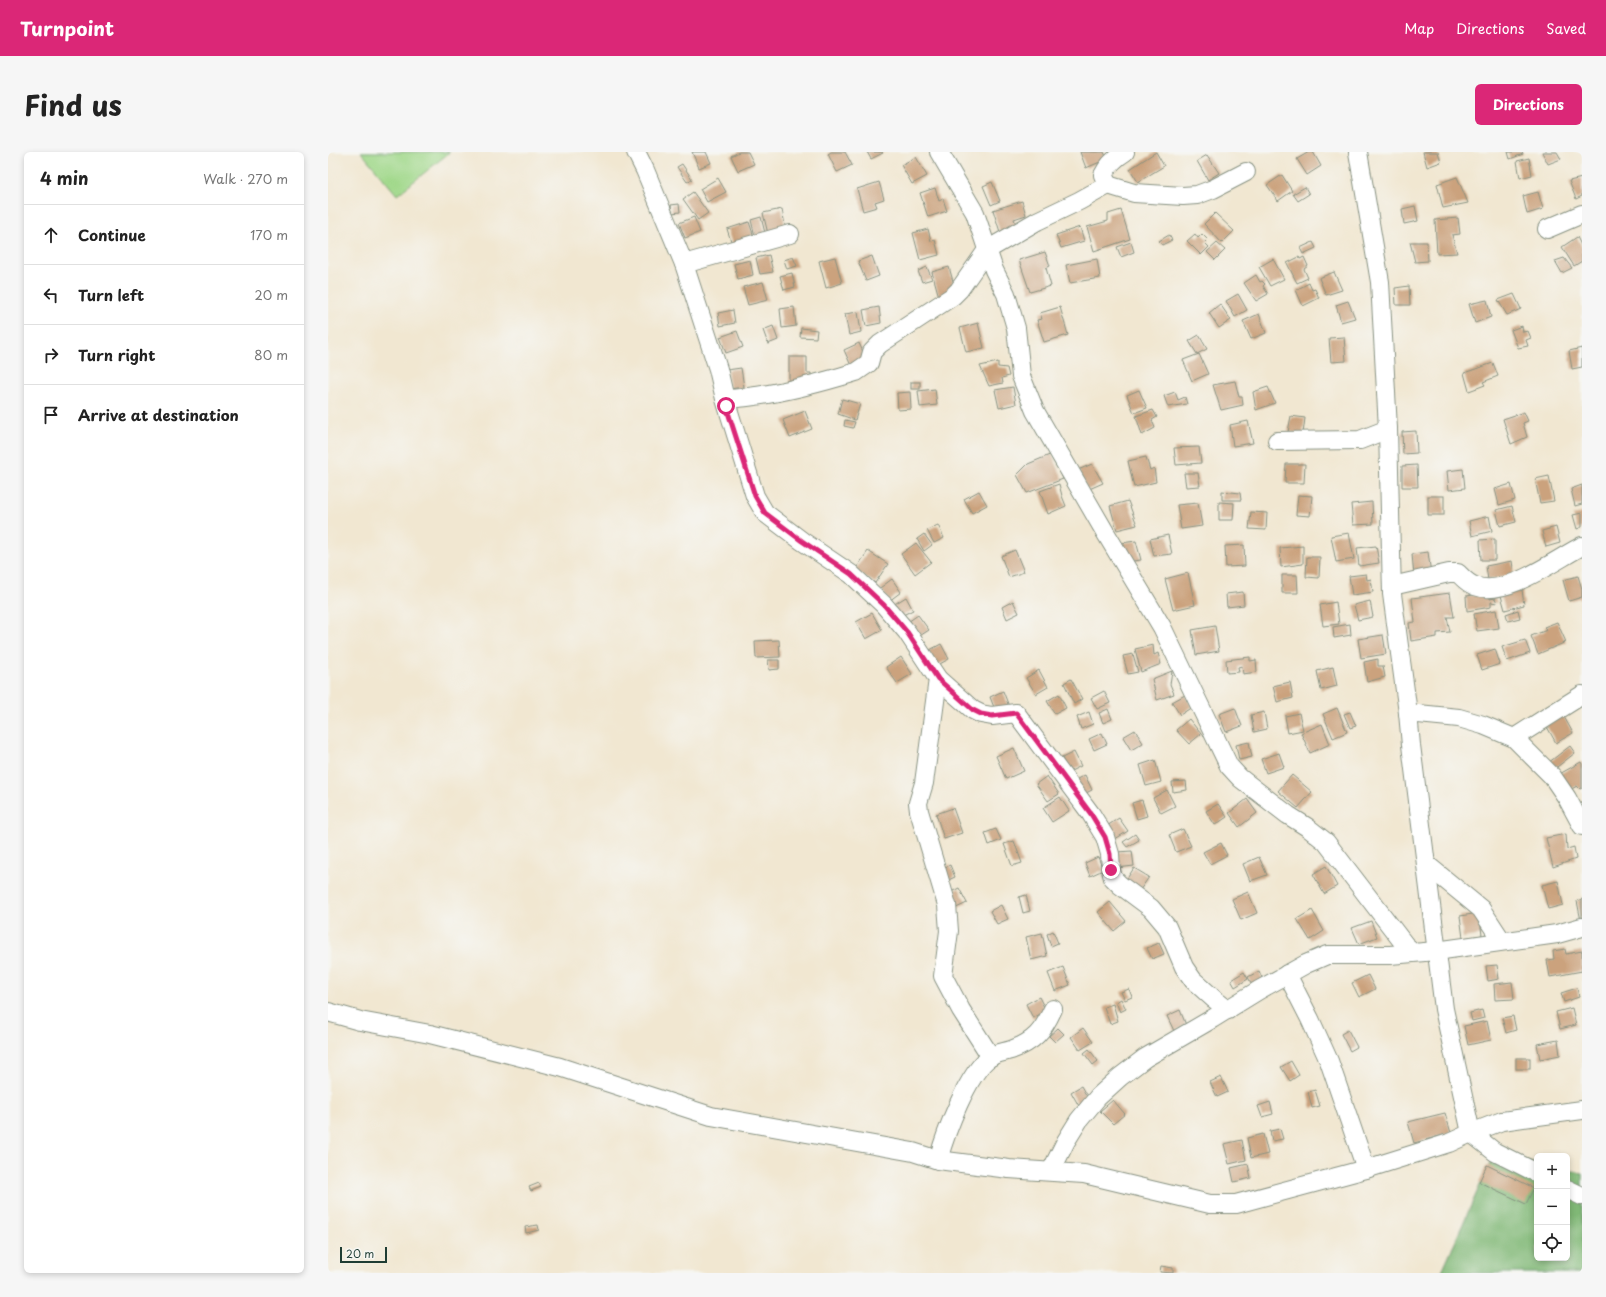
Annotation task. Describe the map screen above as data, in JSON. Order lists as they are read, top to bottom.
{
  "scale_bar": "20 m",
  "page": {
    "header": "Turnpoint",
    "nav": ["Map", "Directions", "Saved"],
    "title": "Find us",
    "buttons": "Directions",
    "heading": ["4 min", "Walk · 270 m"],
    "list": [
      ["Continue", "170 m"],
      ["Turn left", "20 m"],
      ["Turn right", "80 m"],
      "Arrive at destination"
    ],
    "map_buttons": ["+", "−"],
    "scale": "20 m"
  }
}
